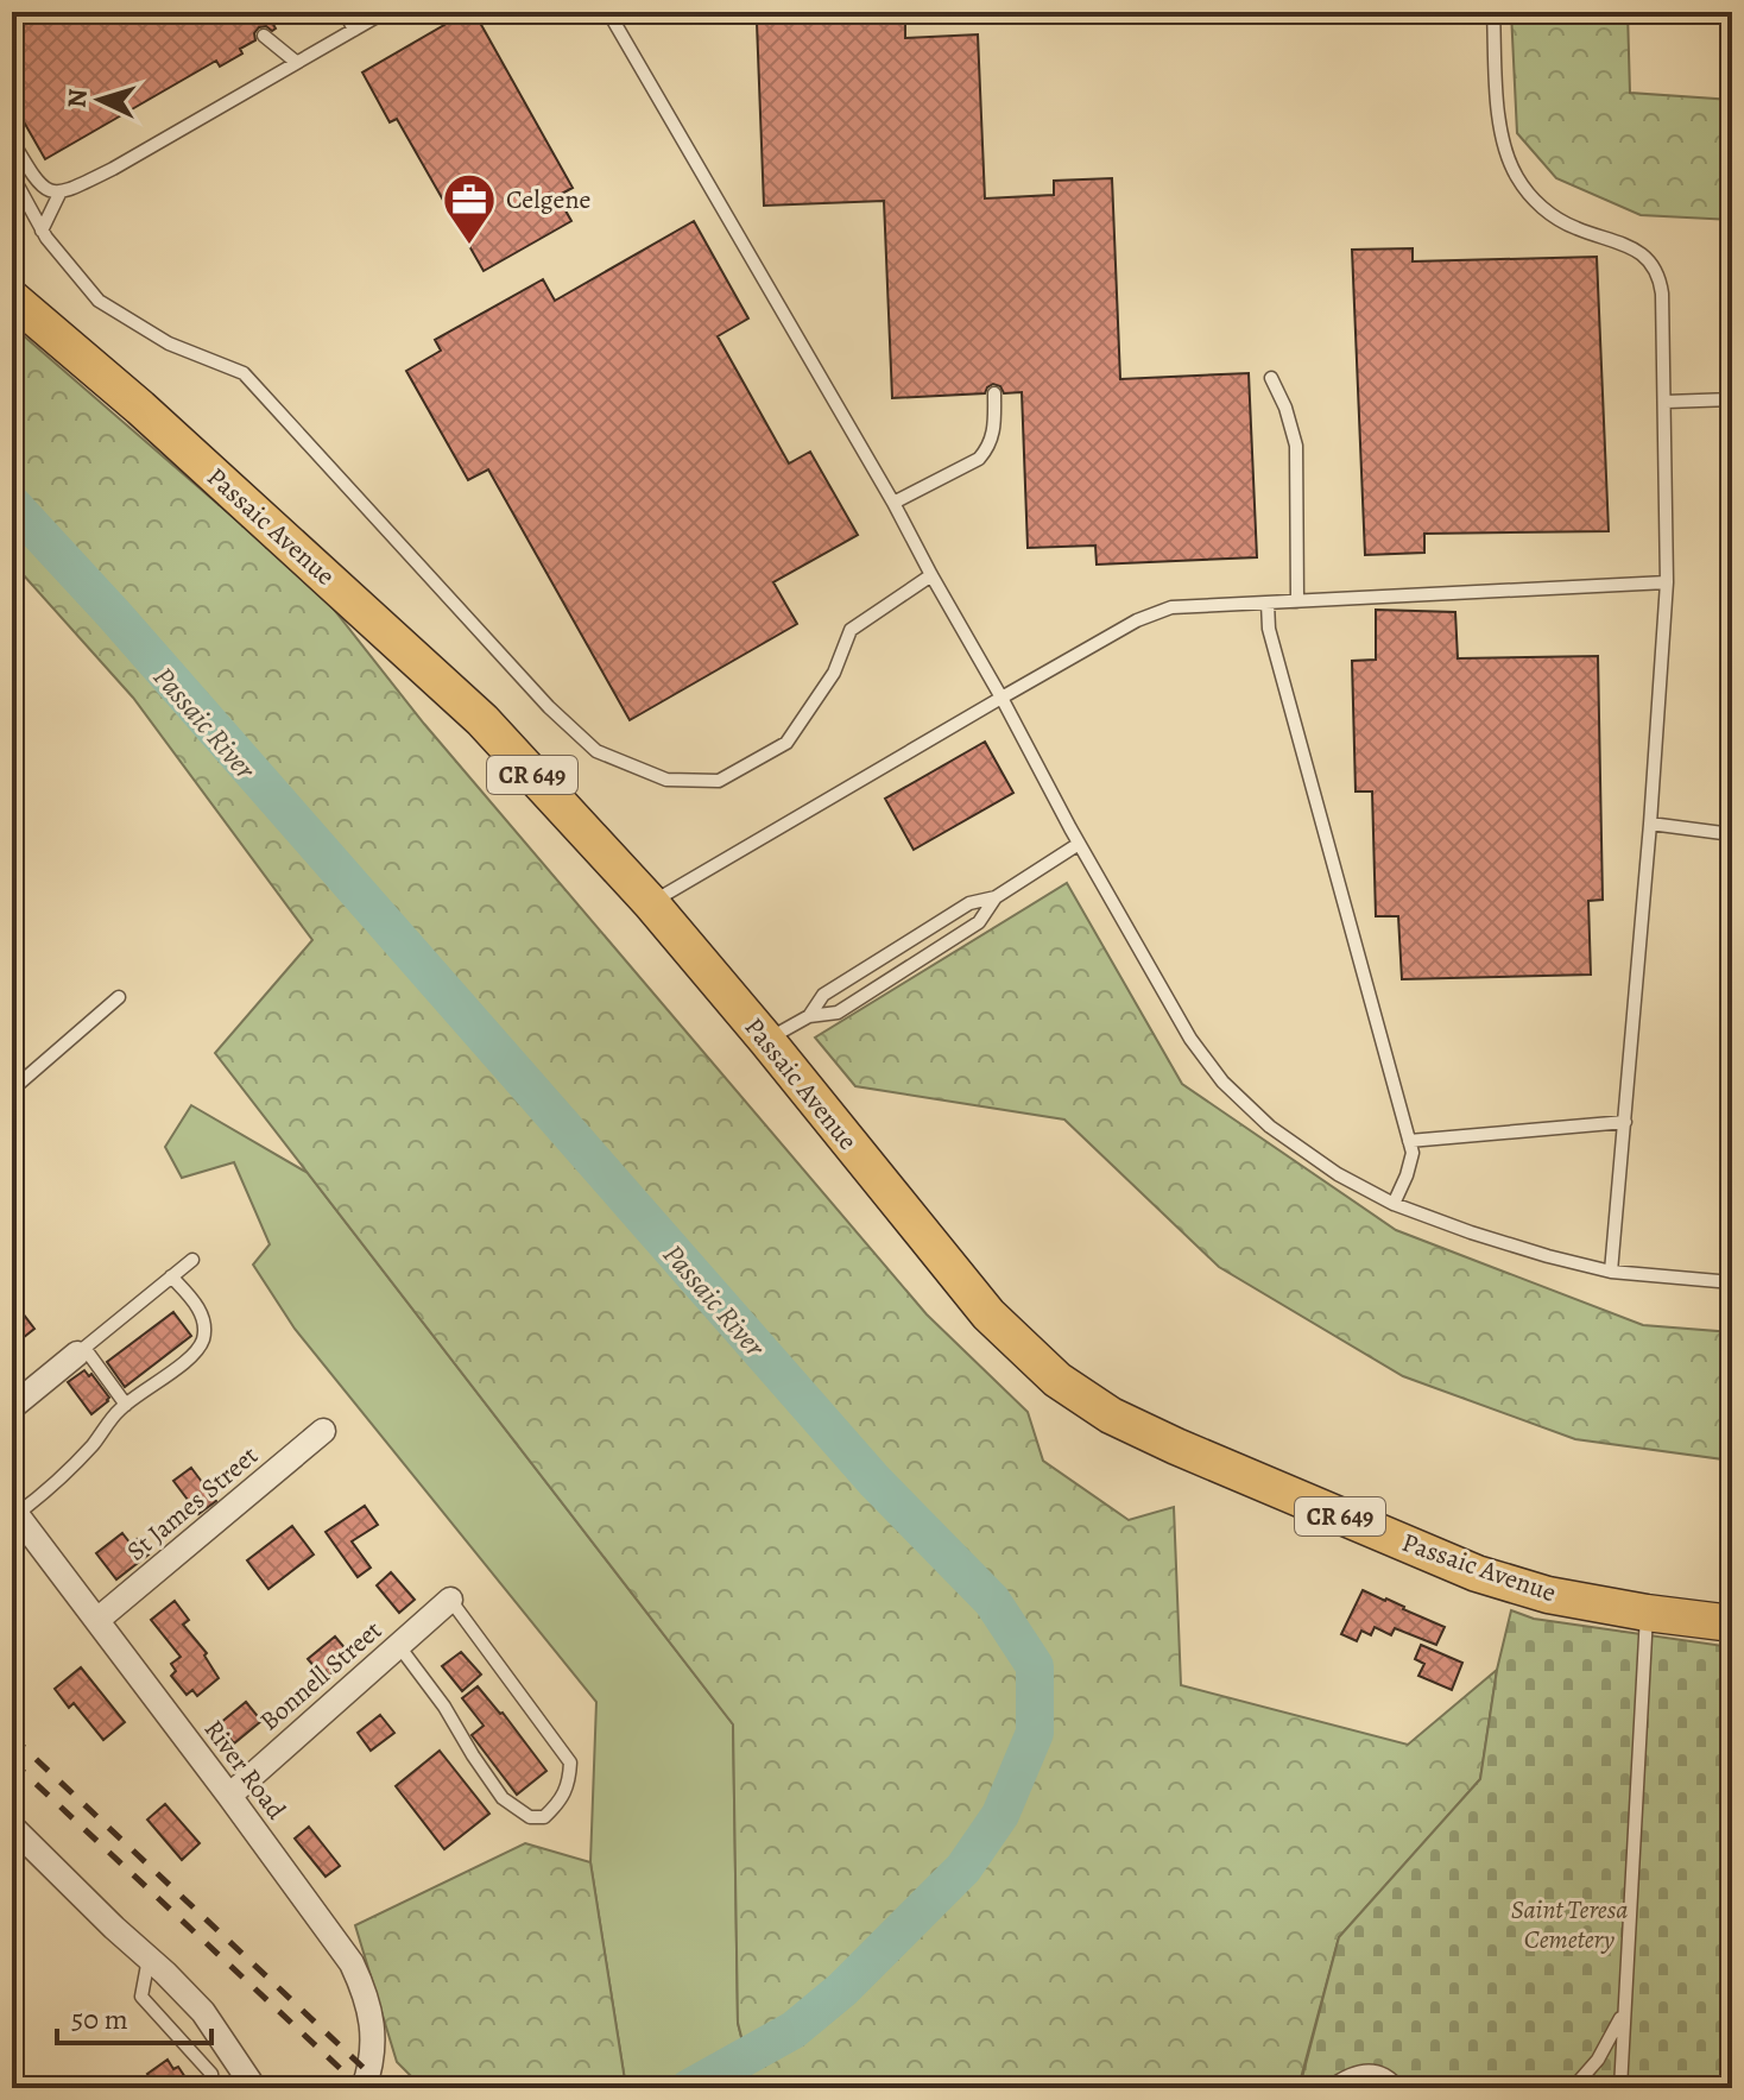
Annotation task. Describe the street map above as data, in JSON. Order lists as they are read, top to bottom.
{
  "streets": {
    "main road": ["Passaic Avenue", "CR 649"],
    "street": ["St James Street", "Bonnell Street", "River Road"]
  },
  "crossings": [
    ["St James Street", "River Road"],
    ["Bonnell Street", "River Road"]
  ],
  "water": ["Passaic River"],
  "parks": ["Saint Teresa Cemetery"],
  "places": {
    "office": ["Celgene"]
  },
  "scale_bar": "50 m",
  "north": "left"
}
